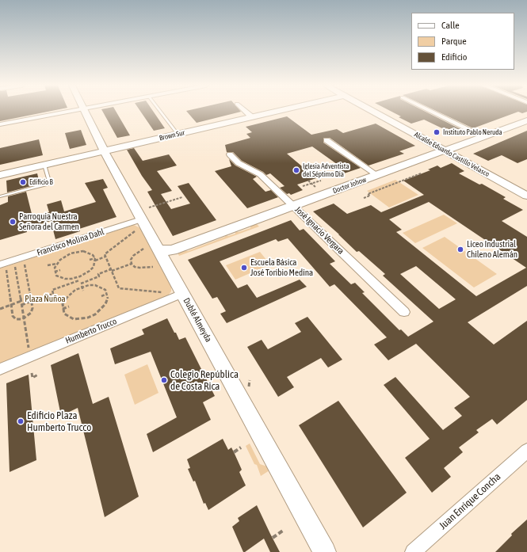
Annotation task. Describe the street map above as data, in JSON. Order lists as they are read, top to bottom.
{
  "streets": {
    "main road": [
      "Brown Sur",
      "Alcalde Eduardo Castillo Velasco",
      "Doctor Johow",
      "Dublé Almeyda"
    ],
    "street": [
      "José Ignacio Vergara",
      "Francisco Molina Dahl",
      "Humberto Trucco",
      "Juan Enrique Concha"
    ]
  },
  "crossings": [
    ["Brown Sur", "Dublé Almeyda"],
    ["Alcalde Eduardo Castillo Velasco", "Doctor Johow"],
    ["Doctor Johow", "José Ignacio Vergara"],
    ["Doctor Johow", "Dublé Almeyda"],
    ["Francisco Molina Dahl", "Dublé Almeyda"],
    ["Dublé Almeyda", "Humberto Trucco"]
  ],
  "parks": ["Plaza Ñuñoa"],
  "places": [
    "Instituto Pablo Neruda",
    "Iglesia Adventista del Séptimo Día",
    "Edificio B",
    "Parroquia Nuestra Señora del Carmen",
    "Liceo Industrial Chileno Alemán",
    "Escuela Básica José Toribio Medina",
    "Colegio República de Costa Rica",
    "Edificio Plaza Humberto Trucco"
  ],
  "legend": ["Calle", "Parque", "Edificio"]
}
